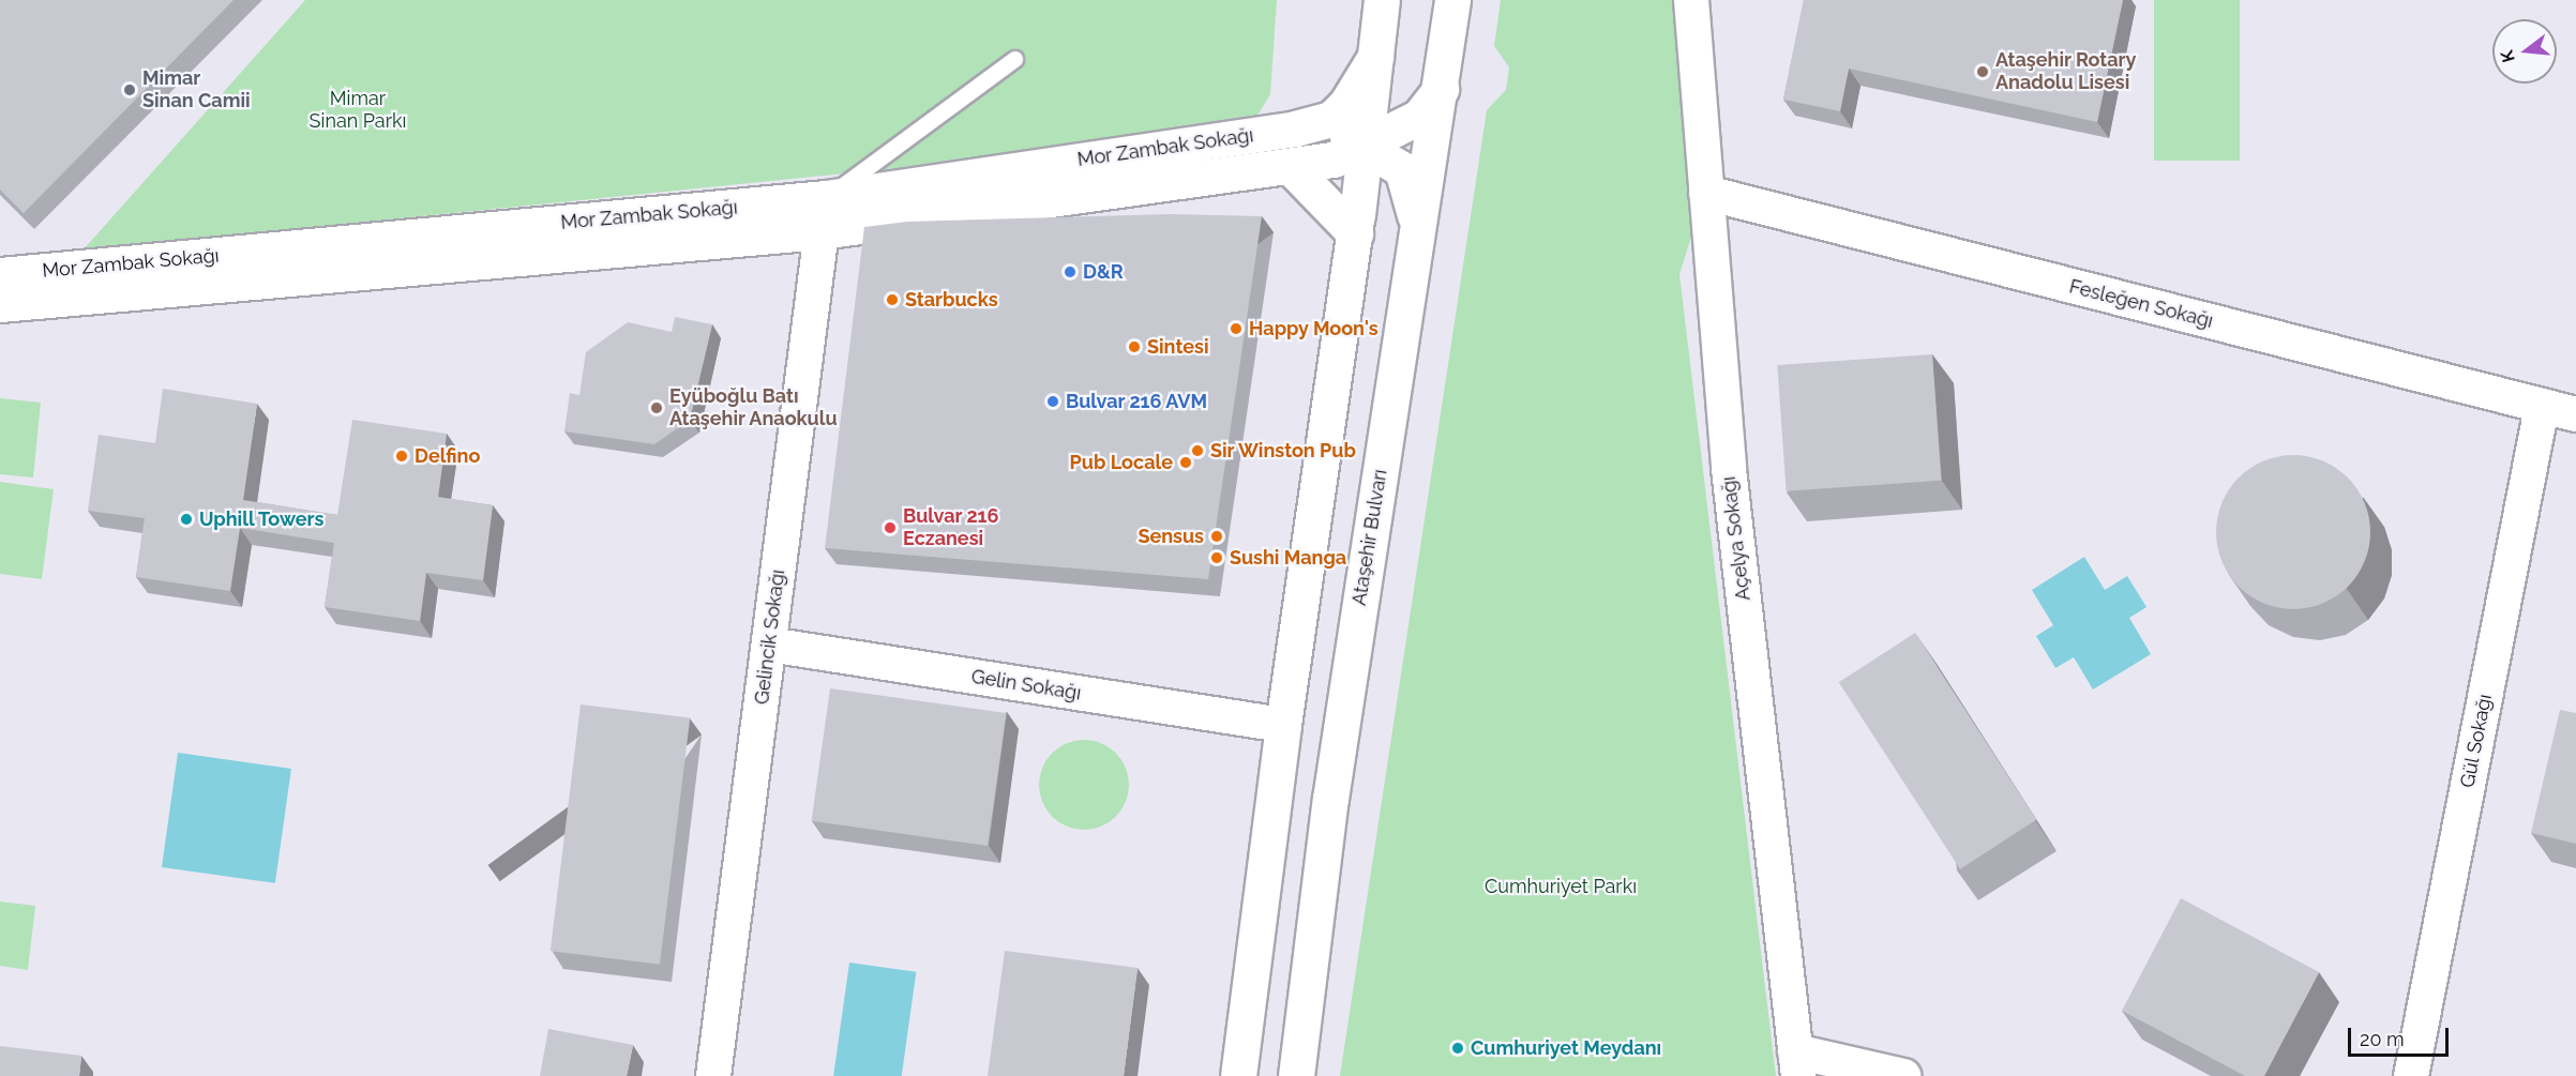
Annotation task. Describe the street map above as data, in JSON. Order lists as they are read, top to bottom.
{
  "streets": {
    "main road": ["Mor Zambak Sokağı", "Ataşehir Bulvarı"],
    "street": [
      "Fesleğen Sokağı",
      "Açelya Sokağı",
      "Gelincik Sokağı",
      "Gelin Sokağı",
      "Gül Sokağı"
    ]
  },
  "crossings": [
    ["Mor Zambak Sokağı", "Ataşehir Bulvarı"],
    ["Mor Zambak Sokağı", "Gelincik Sokağı"],
    ["Fesleğen Sokağı", "Açelya Sokağı"],
    ["Fesleğen Sokağı", "Gül Sokağı"],
    ["Gelincik Sokağı", "Gelin Sokağı"]
  ],
  "parks": ["Mimar Sinan Parkı", "Cumhuriyet Parkı"],
  "places": [
    "Ataşehir Rotary Anadolu Lisesi",
    "Mimar Sinan Camii",
    "D&R",
    "Starbucks",
    "Happy Moon's",
    "Sintesi",
    "Bulvar 216 AVM",
    "Eyüboğlu Batı Ataşehir Anaokulu",
    "Sir Winston Pub",
    "Delfino",
    "Pub Locale",
    "Uphill Towers",
    "Bulvar 216 Eczanesi",
    "Sensus",
    "Sushi Manga",
    "Cumhuriyet Meydanı"
  ],
  "scale_bar": "20 m",
  "north": "left"
}
